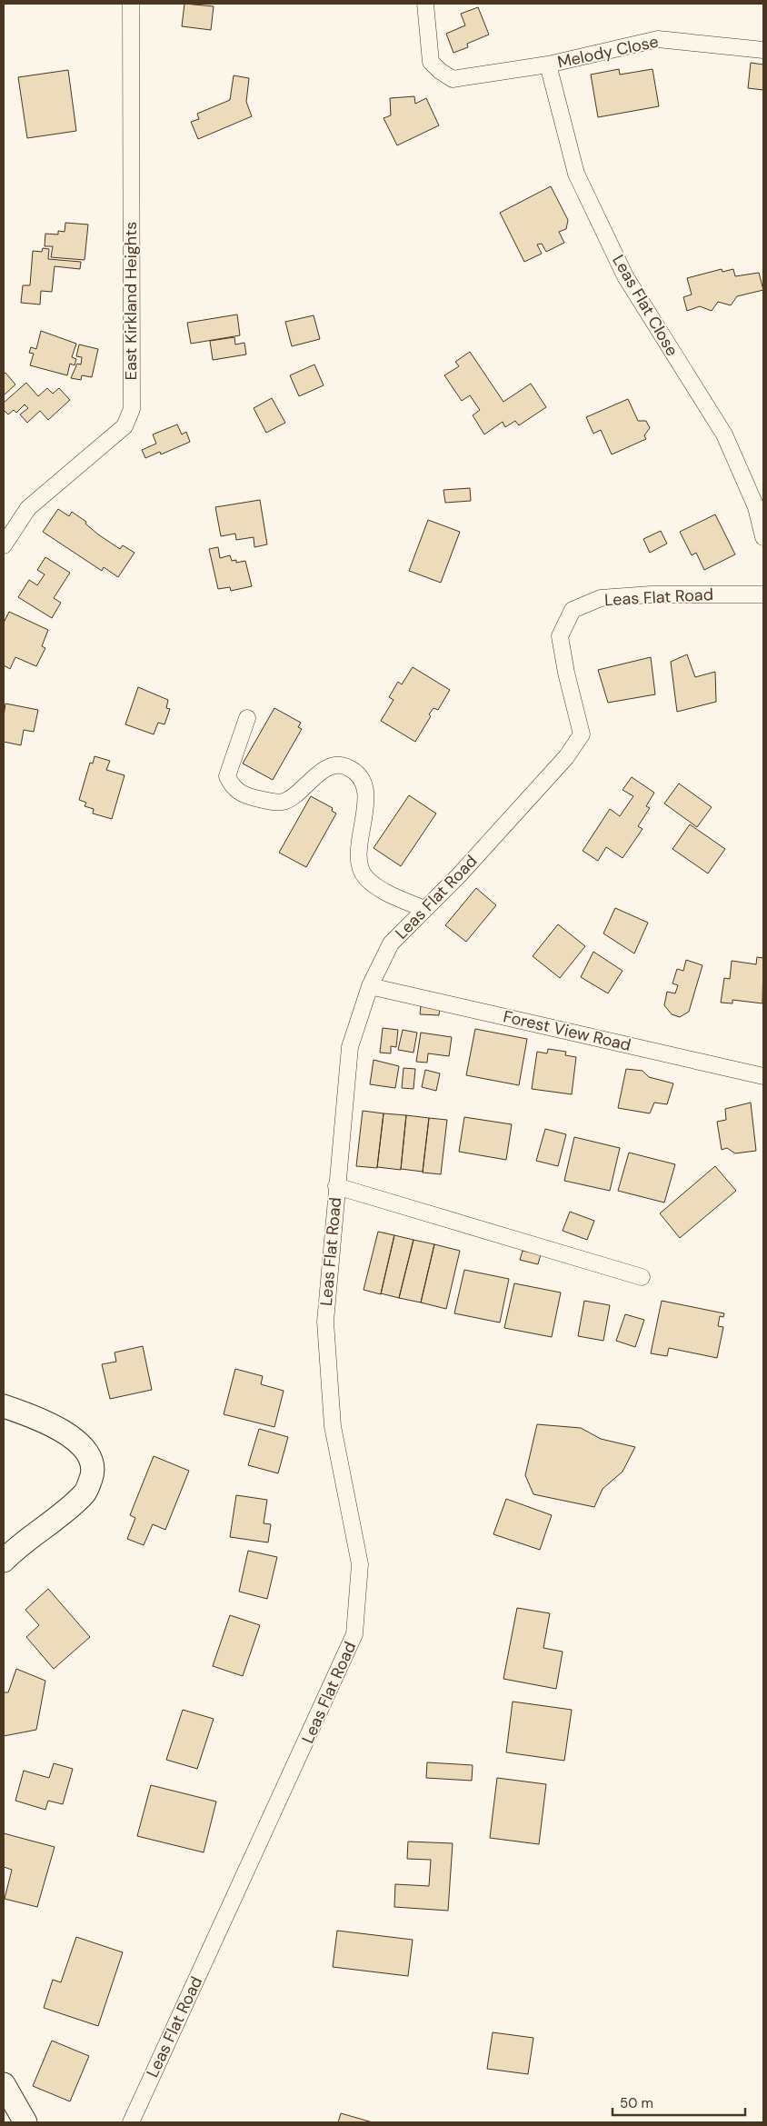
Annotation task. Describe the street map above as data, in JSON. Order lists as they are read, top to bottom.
{
  "streets": {
    "street": [
      "Melody Close",
      "East Kirkland Heights",
      "Leas Flat Close",
      "Leas Flat Road",
      "Forest View Road"
    ]
  },
  "crossings": [
    ["Melody Close", "Leas Flat Close"],
    ["Leas Flat Road", "Forest View Road"]
  ],
  "scale_bar": "50 m"
}
